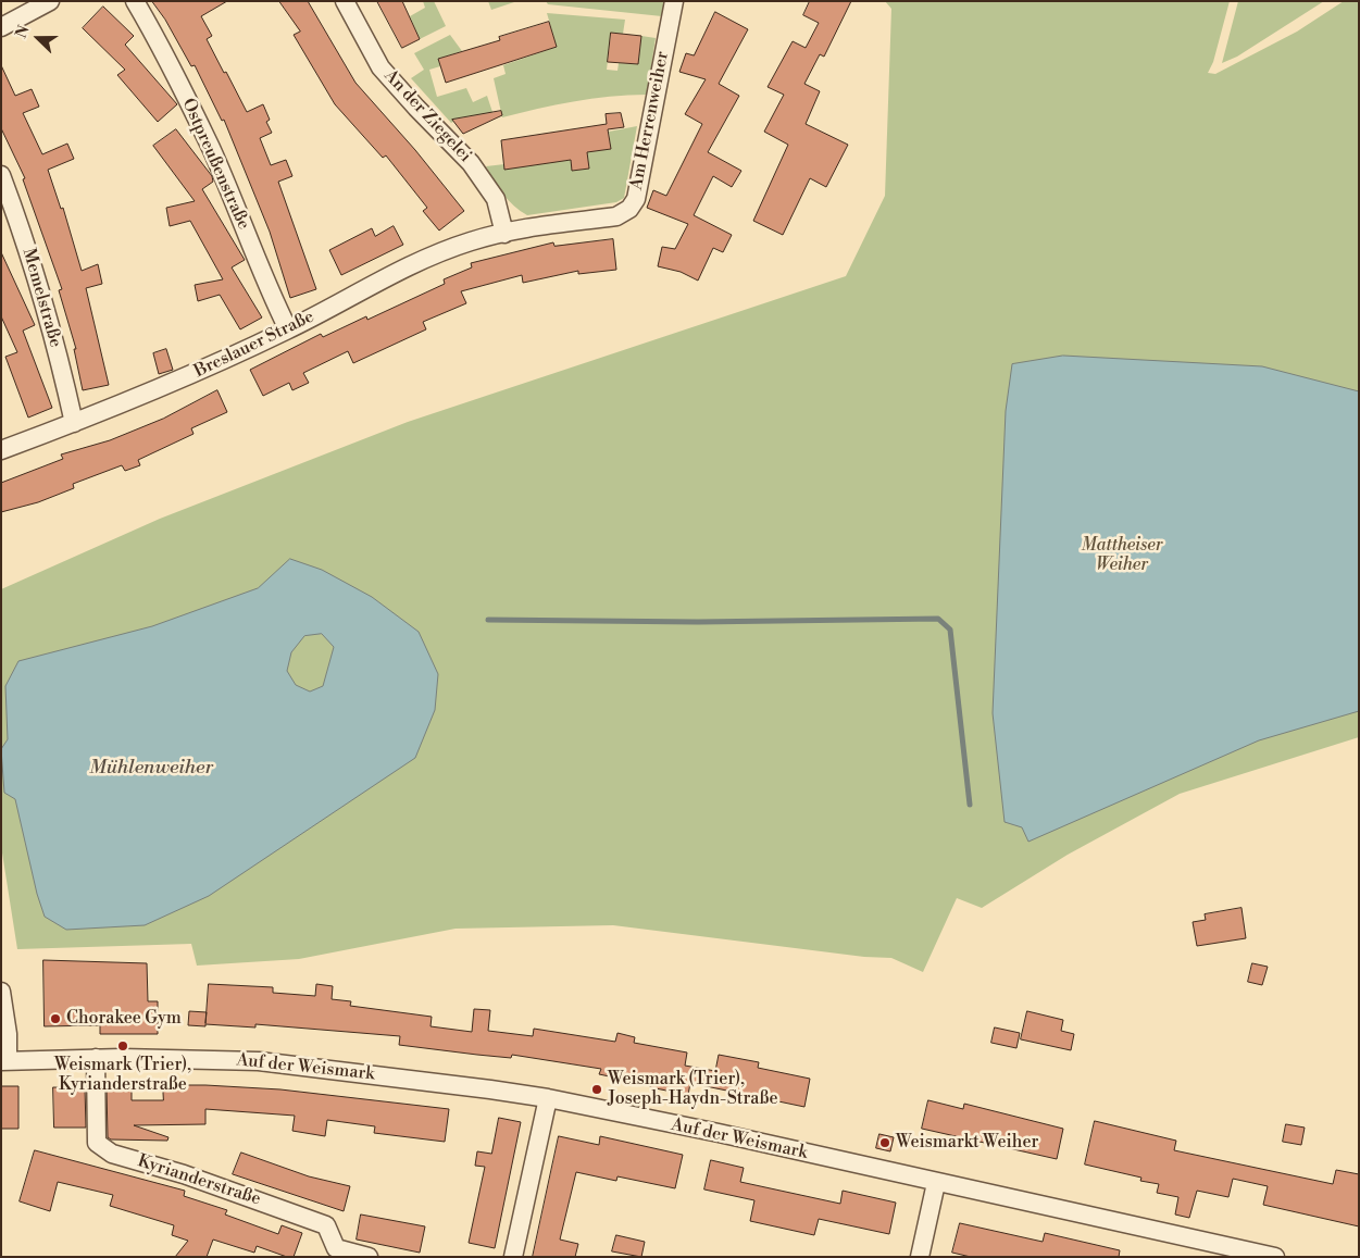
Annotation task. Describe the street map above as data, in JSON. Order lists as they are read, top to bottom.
{
  "streets": {
    "street": [
      "An der Ziegelei",
      "Am Herrenweiher",
      "Ostpreußenstraße",
      "Memelstraße",
      "Breslauer Straße",
      "Auf der Weismark",
      "Kyrianderstraße"
    ]
  },
  "crossings": [
    ["An der Ziegelei", "Am Herrenweiher"],
    ["An der Ziegelei", "Breslauer Straße"],
    ["Am Herrenweiher", "Breslauer Straße"],
    ["Ostpreußenstraße", "Breslauer Straße"],
    ["Memelstraße", "Breslauer Straße"],
    ["Auf der Weismark", "Kyrianderstraße"]
  ],
  "water": ["Mühlenweiher"],
  "parks": ["Mattheiser Weiher"],
  "places": [
    "Chorakee Gym",
    "Weismark (Trier), Kyrianderstraße",
    "Weismark (Trier), Joseph-Haydn-Straße",
    "Weismarkt Weiher"
  ],
  "north": "left"
}
